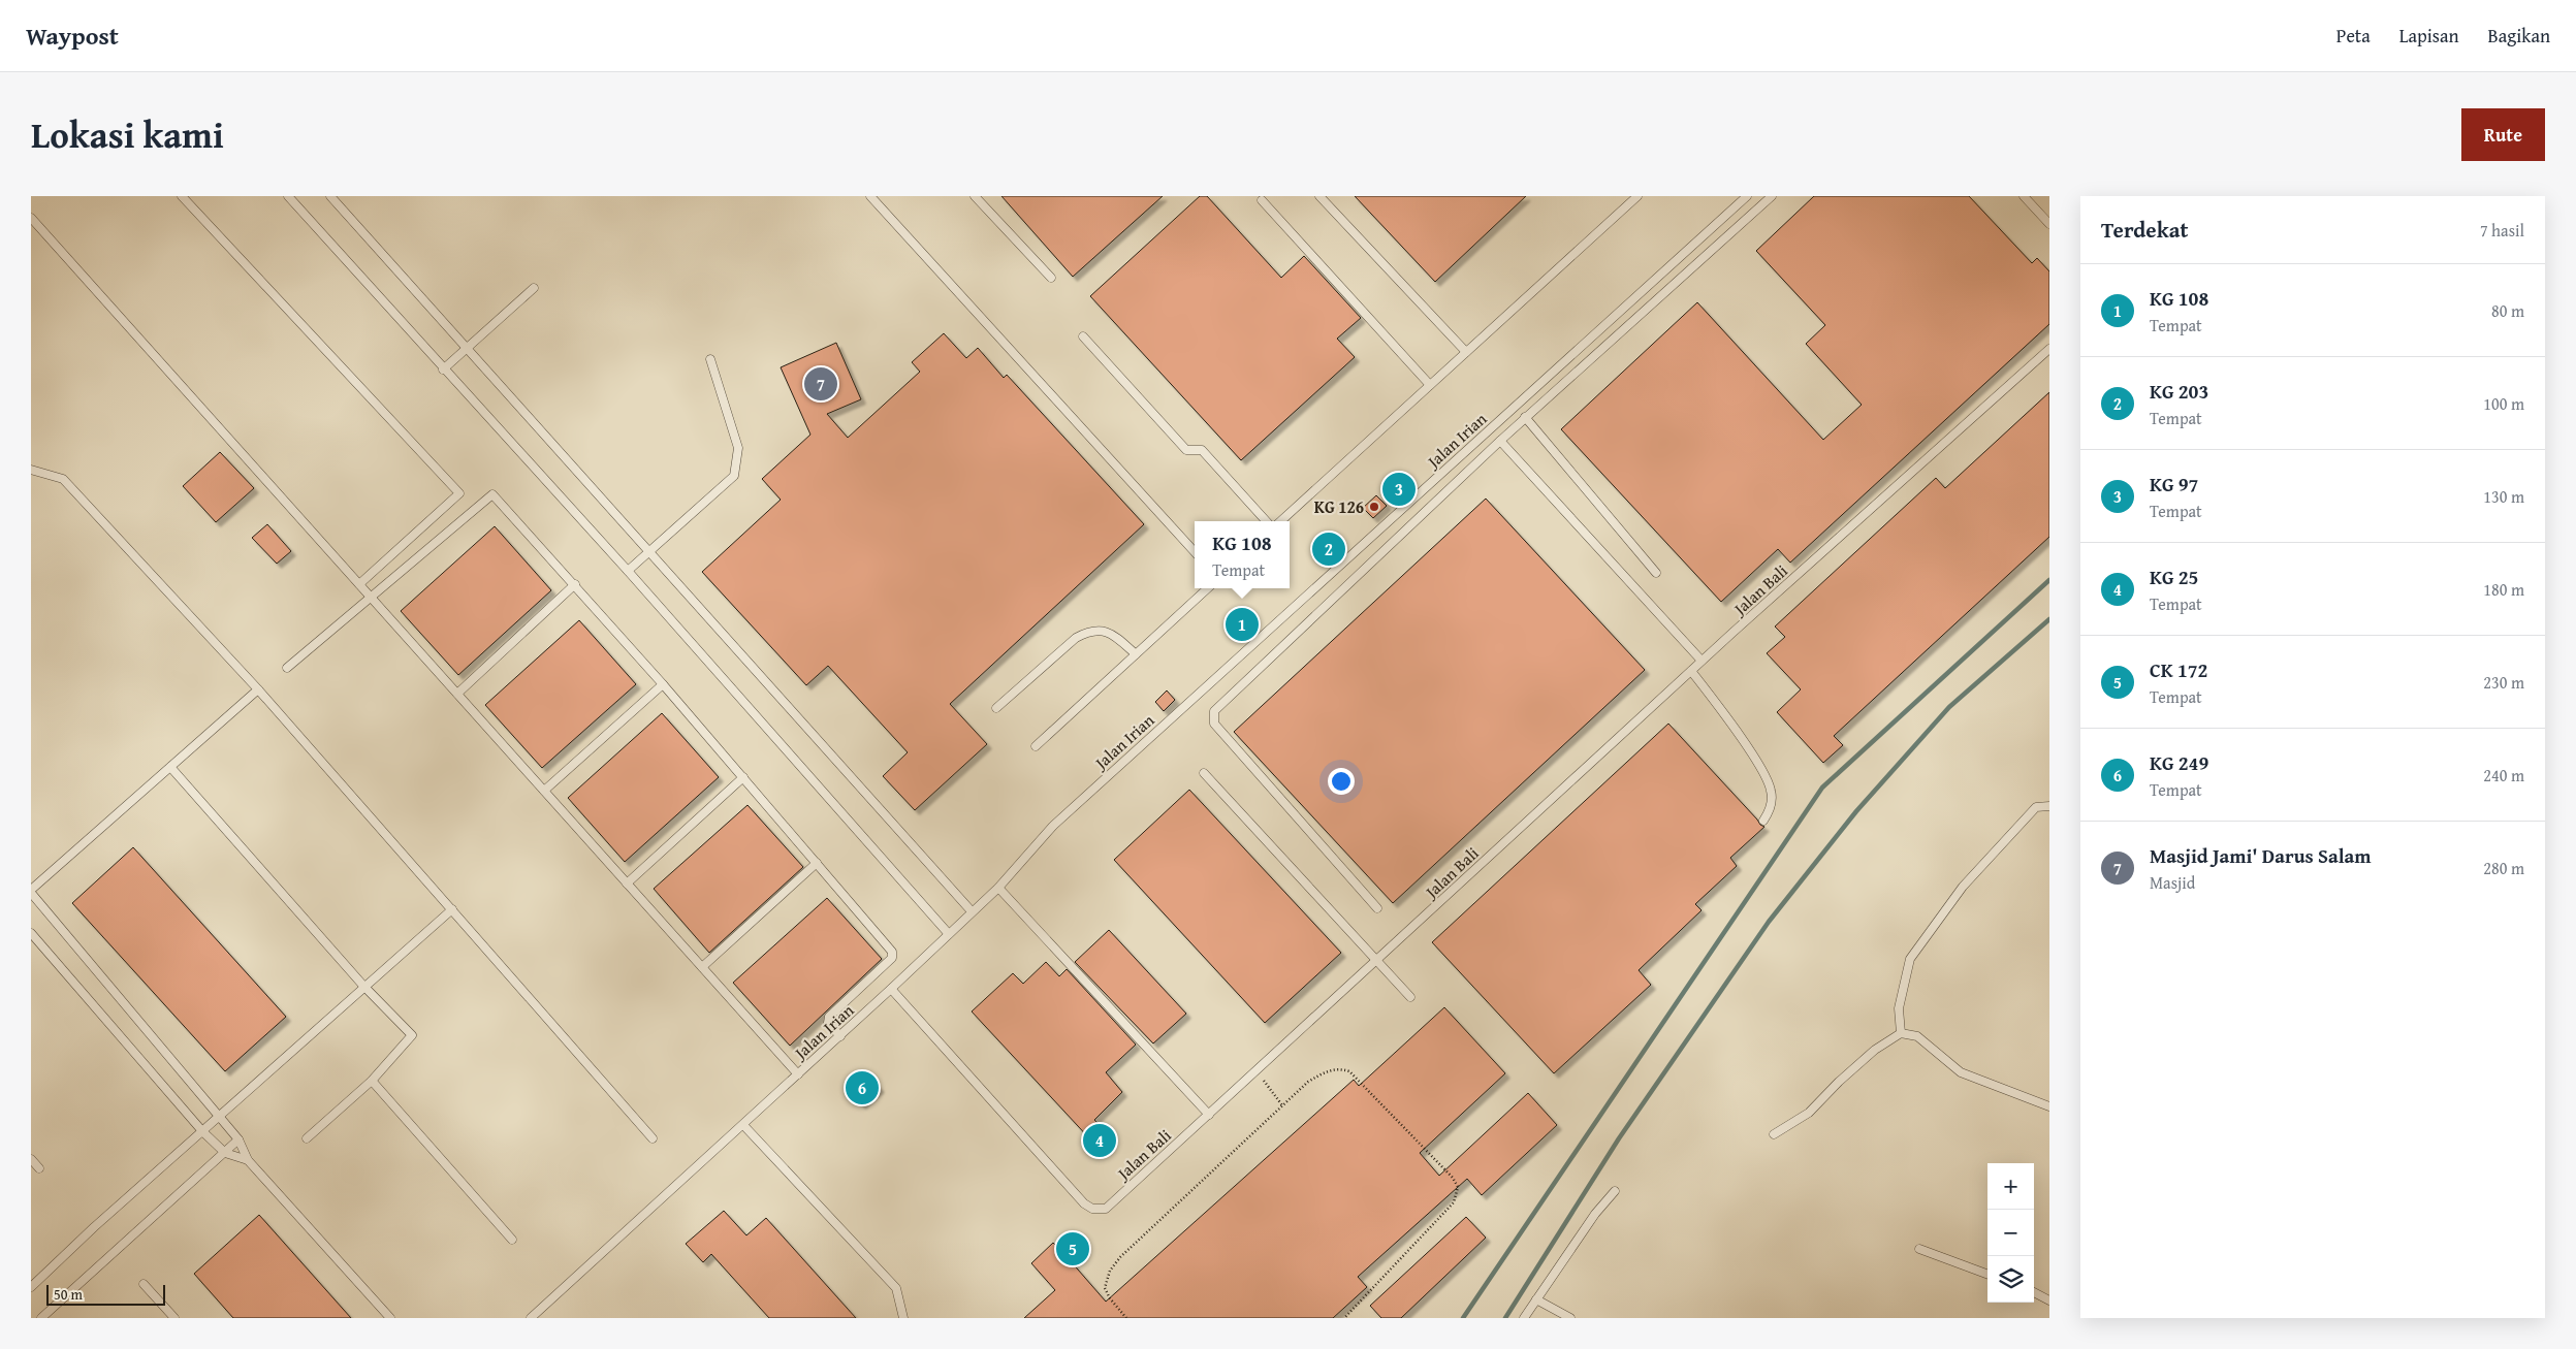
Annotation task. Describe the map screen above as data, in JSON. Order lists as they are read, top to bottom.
{
  "streets": {
    "lane": ["Jalan Irian", "Jalan Bali"]
  },
  "crossings": [
    ["Jalan Irian", "Jalan Bali"]
  ],
  "places": ["KG 126"],
  "scale_bar": "50 m",
  "page": {
    "header": "Waypost",
    "nav": ["Peta", "Lapisan", "Bagikan"],
    "title": "Lokasi kami",
    "buttons": "Rute",
    "heading": ["Terdekat", "7 hasil"],
    "list": [
      {
        "mark": "1",
        "name": "KG 108",
        "note": "Tempat",
        "value": "80 m"
      },
      {
        "mark": "2",
        "name": "KG 203",
        "note": "Tempat",
        "value": "100 m"
      },
      {
        "mark": "3",
        "name": "KG 97",
        "note": "Tempat",
        "value": "130 m"
      },
      {
        "mark": "4",
        "name": "KG 25",
        "note": "Tempat",
        "value": "180 m"
      },
      {
        "mark": "5",
        "name": "CK 172",
        "note": "Tempat",
        "value": "230 m"
      },
      {
        "mark": "6",
        "name": "KG 249",
        "note": "Tempat",
        "value": "240 m"
      },
      {
        "mark": "7",
        "name": "Masjid Jami' Darus Salam",
        "note": "Masjid",
        "value": "280 m"
      }
    ],
    "pins": [
      "7",
      "3",
      "2",
      "1",
      "6",
      "4",
      "5"
    ],
    "popup": ["KG 108", "Tempat"],
    "map_buttons": ["+", "−"],
    "scale": "50 m"
  }
}
